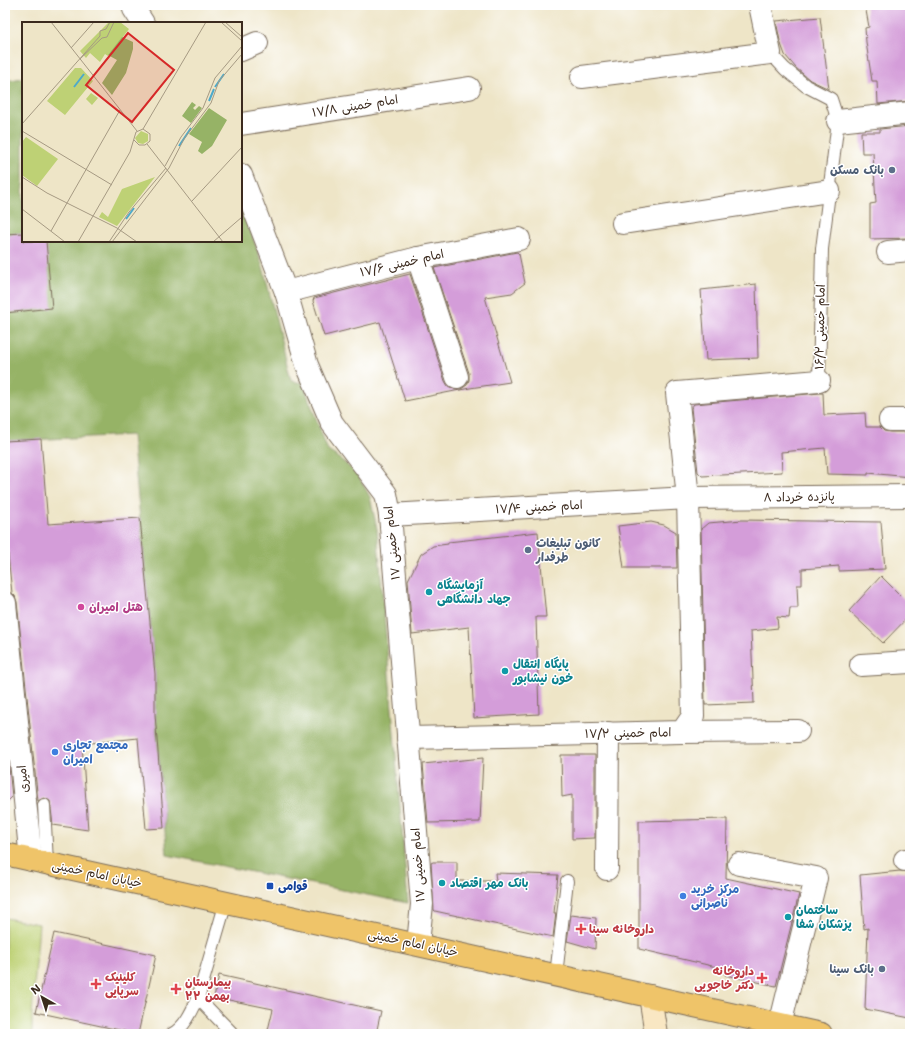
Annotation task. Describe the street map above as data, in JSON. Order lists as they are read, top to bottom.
{
  "streets": {
    "main road": ["خیابان امام خمینی"],
    "street": [
      "امام خمینی ۱۷/۸",
      "امام خمینی ۱۷/۶",
      "امام خمینی ۱۶/۲",
      "پانزده خرداد ۸",
      "امام خمینی ۱۷/۴",
      "امام خمینی ۱۷",
      "امام خمینی ۱۷/۲",
      "امیری"
    ]
  },
  "crossings": [
    ["امام خمینی ۱۷/۶", "امام خمینی ۱۷"],
    ["امام خمینی ۱۶/۲", "پانزده خرداد ۸"],
    ["امام خمینی ۱۶/۲", "امام خمینی ۱۷/۴"],
    ["امام خمینی ۱۶/۲", "امام خمینی ۱۷/۲"],
    ["پانزده خرداد ۸", "امام خمینی ۱۷/۴"],
    ["پانزده خرداد ۸", "امام خمینی ۱۷/۲"],
    ["امام خمینی ۱۷/۴", "امام خمینی ۱۷"],
    ["امام خمینی ۱۷/۴", "امام خمینی ۱۷/۲"],
    ["امام خمینی ۱۷", "امام خمینی ۱۷/۲"],
    ["امام خمینی ۱۷", "خیابان امام خمینی"],
    ["امیری", "خیابان امام خمینی"]
  ],
  "places": {
    "other": [
      "بانک مسکن",
      "کانون تبلیغات طرفدار",
      "آزمایشگاه جهاد دانشگاهی",
      "هتل امیران",
      "پایگاه انتقال خون نیشابور",
      "مجتمع تجاری امیران",
      "بانک مهر اقتصاد",
      "مرکز خرید ناصرانی",
      "ساختمان پزشکان شفا",
      "بانک سینا"
    ],
    "transit": ["قوامی"],
    "health": [
      "داروخانه سینا",
      "داروخانه دکتر خاجویی",
      "کلینیک سرپایی",
      "بیمارستان ۲۲ بهمن"
    ]
  },
  "north": "top left"
}
